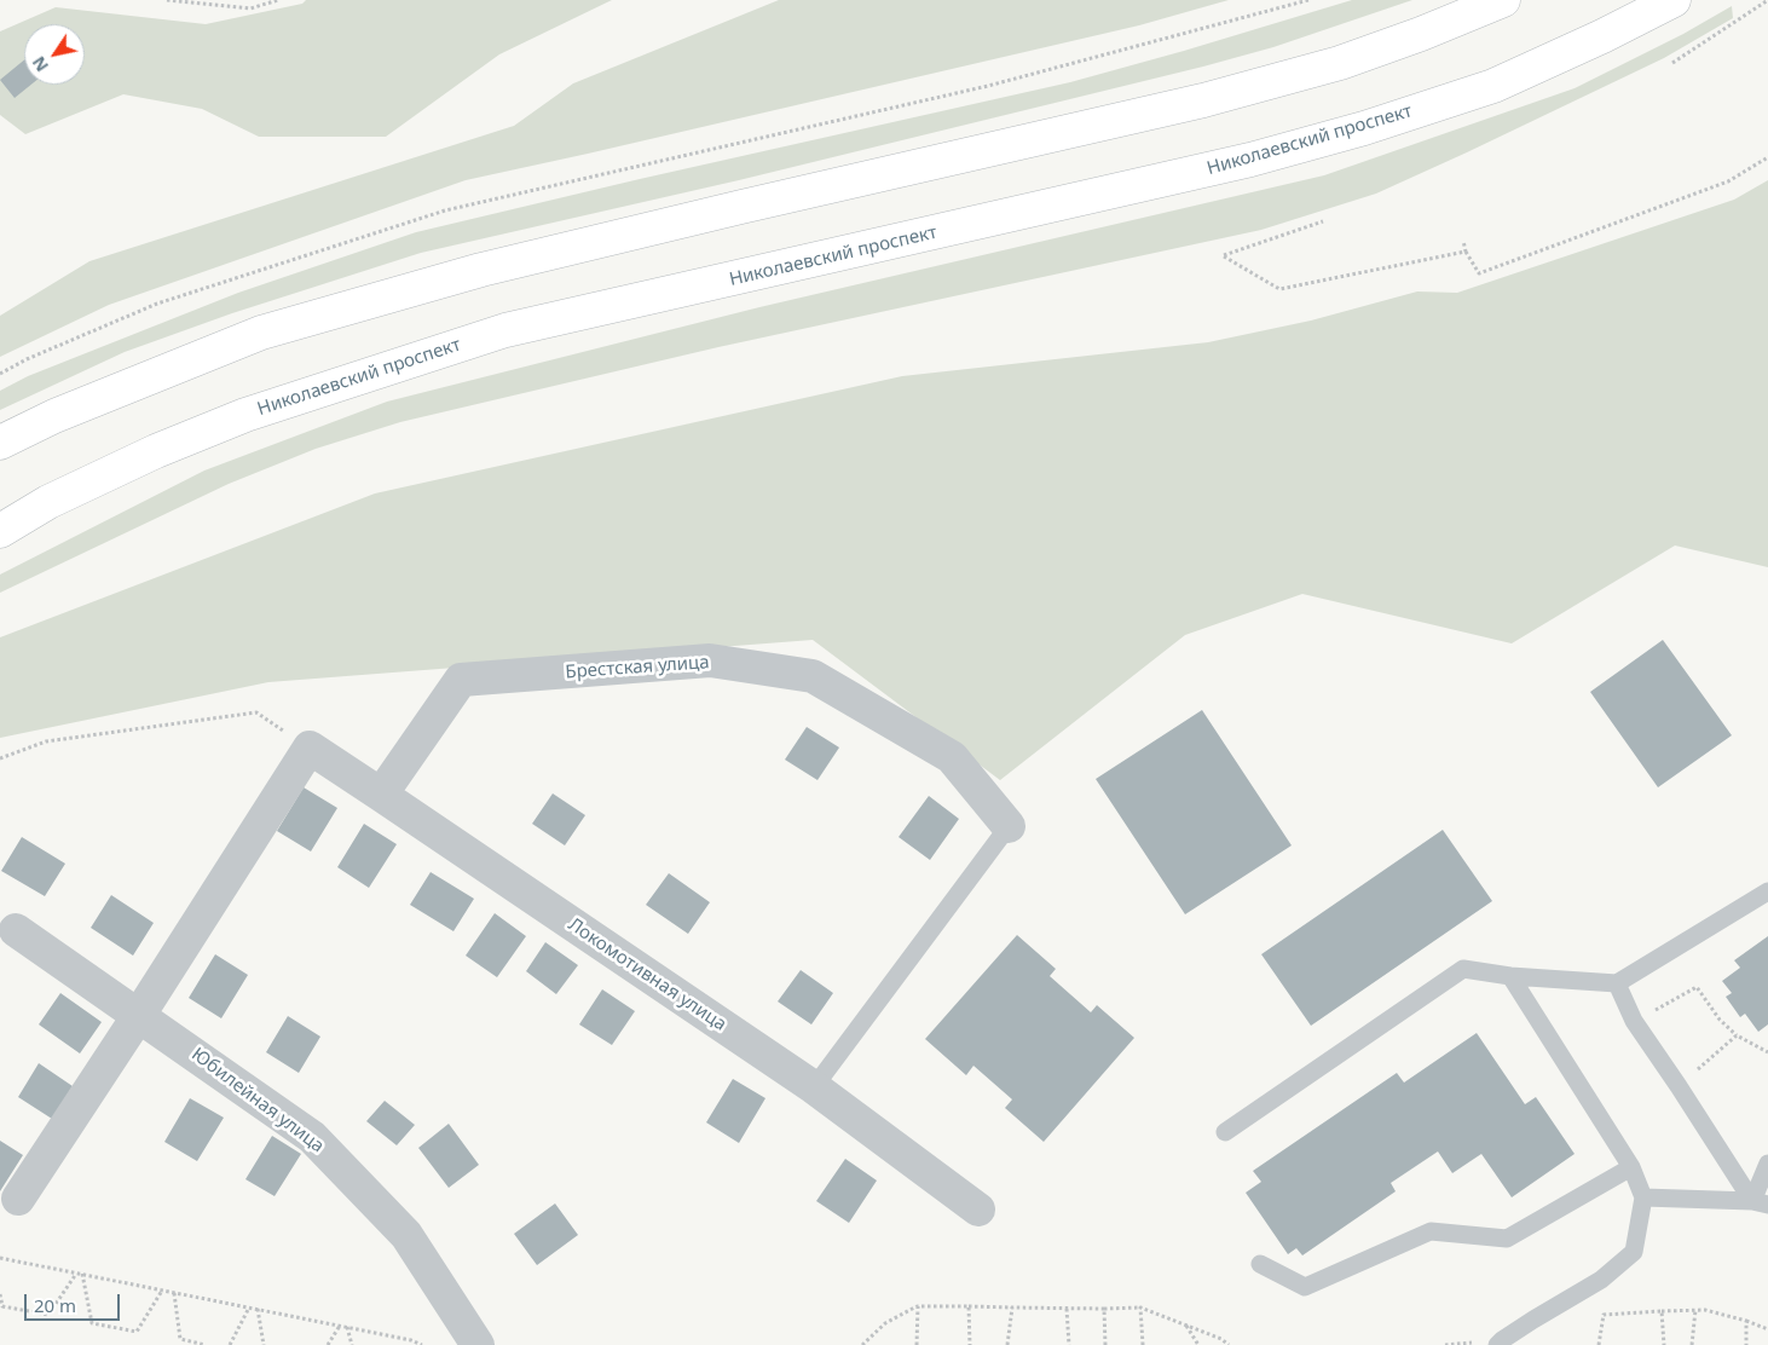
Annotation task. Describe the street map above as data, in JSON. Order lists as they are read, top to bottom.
{
  "streets": {
    "main road": ["Николаевский проспект"],
    "street": ["Брестская улица", "Локомотивная улица", "Юбилейная улица"]
  },
  "crossings": [
    ["Брестская улица", "Локомотивная улица"]
  ],
  "scale_bar": "20 m",
  "north": "bottom left"
}
